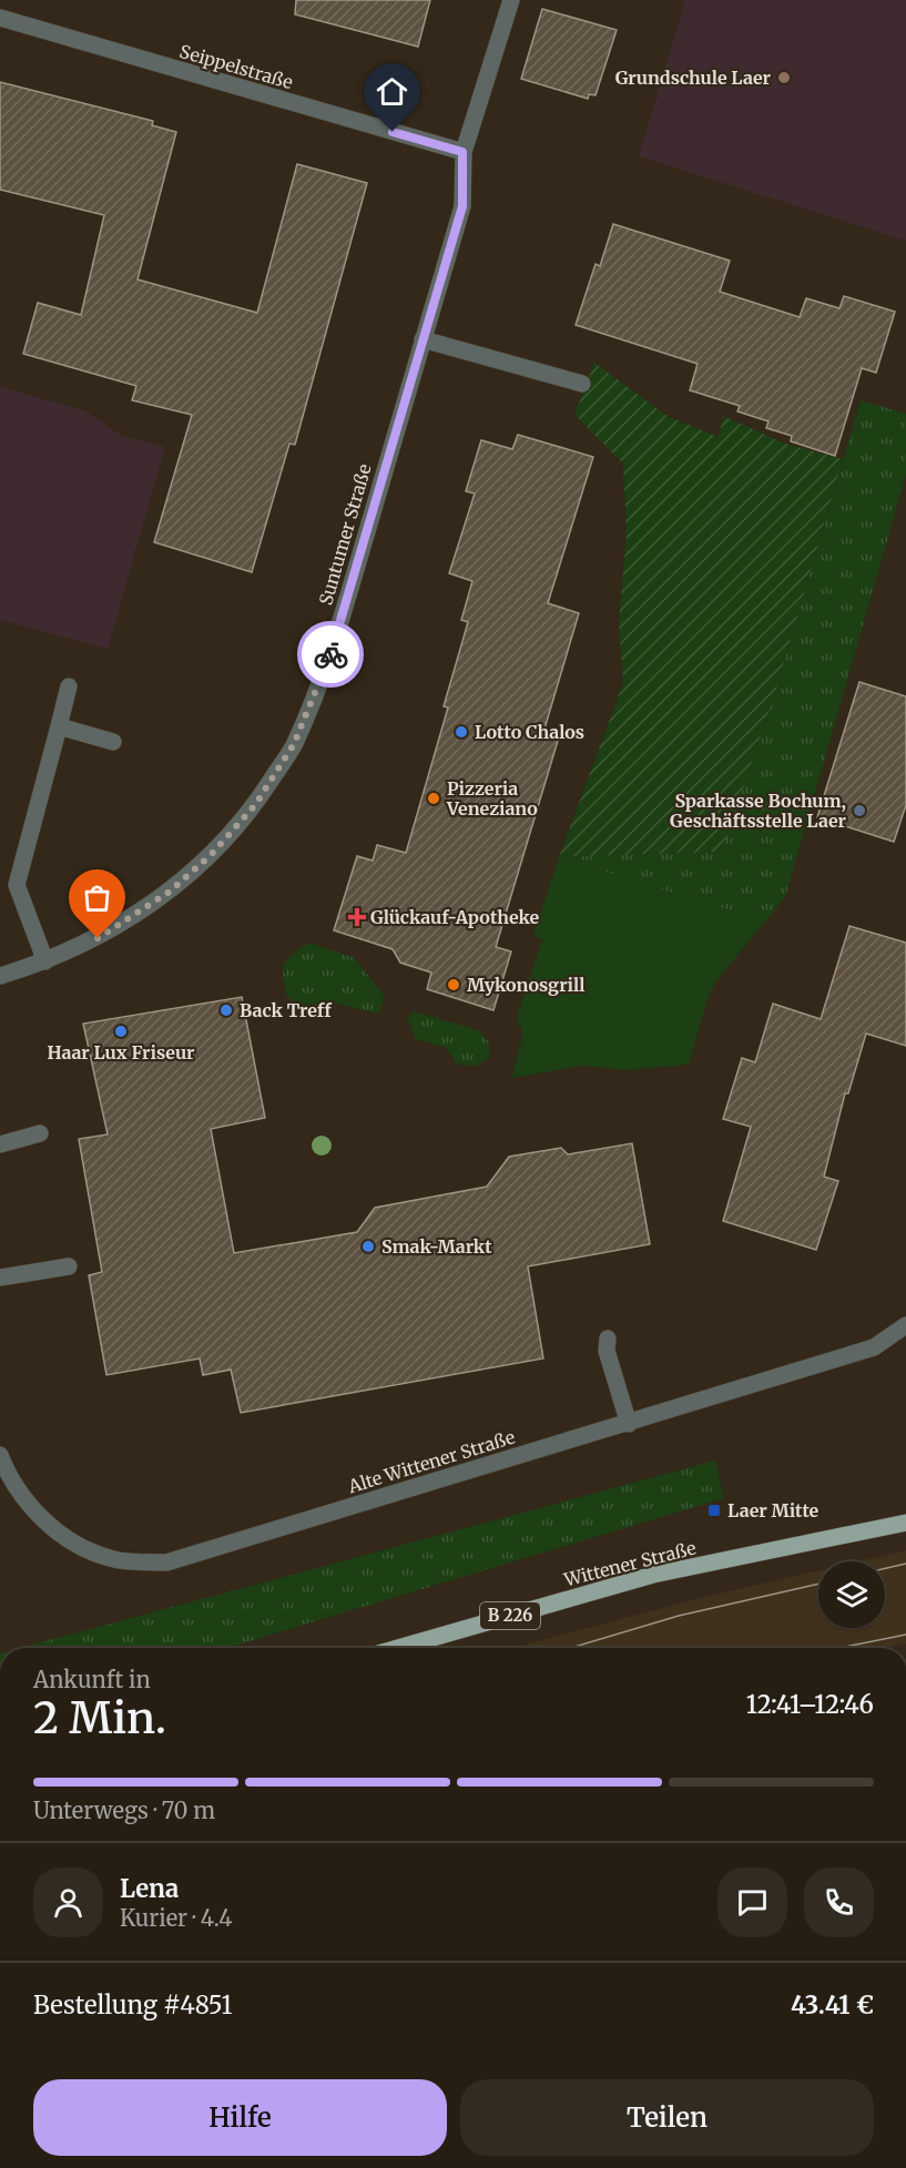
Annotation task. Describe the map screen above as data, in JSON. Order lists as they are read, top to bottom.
{
  "streets": {
    "main road": ["Wittener Straße", "B 226"],
    "street": ["Seippelstraße", "Suntumer Straße", "Alte Wittener Straße"]
  },
  "crossings": [
    ["Seippelstraße", "Suntumer Straße"]
  ],
  "places": {
    "other": [
      "Grundschule Laer",
      "Lotto Chalos",
      "Pizzeria Veneziano",
      "Sparkasse Bochum, Geschäftsstelle Laer",
      "Mykonosgrill",
      "Back Treff",
      "Haar Lux Friseur",
      "Smak-Markt"
    ],
    "health": ["Glückauf-Apotheke"],
    "transit": ["Laer Mitte"]
  },
  "page": {
    "heading": ["2 Min.", "Ankunft in", "12:41–12:46"],
    "panel": [
      "Lena",
      "Kurier · 4.4",
      "Bestellung #4851",
      "43.41 €"
    ],
    "bar": "Unterwegs · 70 m",
    "buttons": ["Hilfe", "Teilen"]
  }
}
